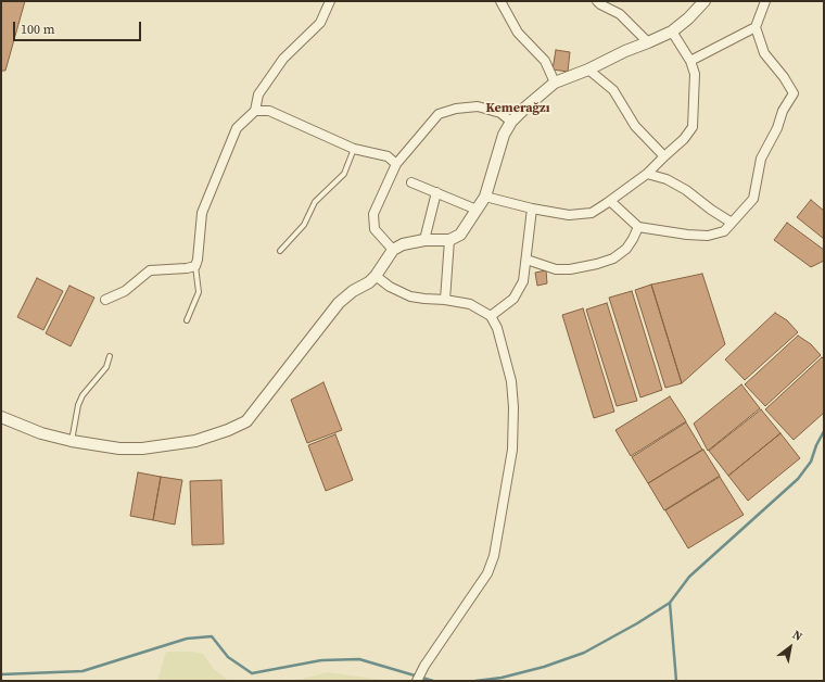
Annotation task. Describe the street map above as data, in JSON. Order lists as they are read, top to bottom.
{
  "districts": ["Kemerağzı"],
  "scale_bar": "100 m",
  "north": "top right"
}
